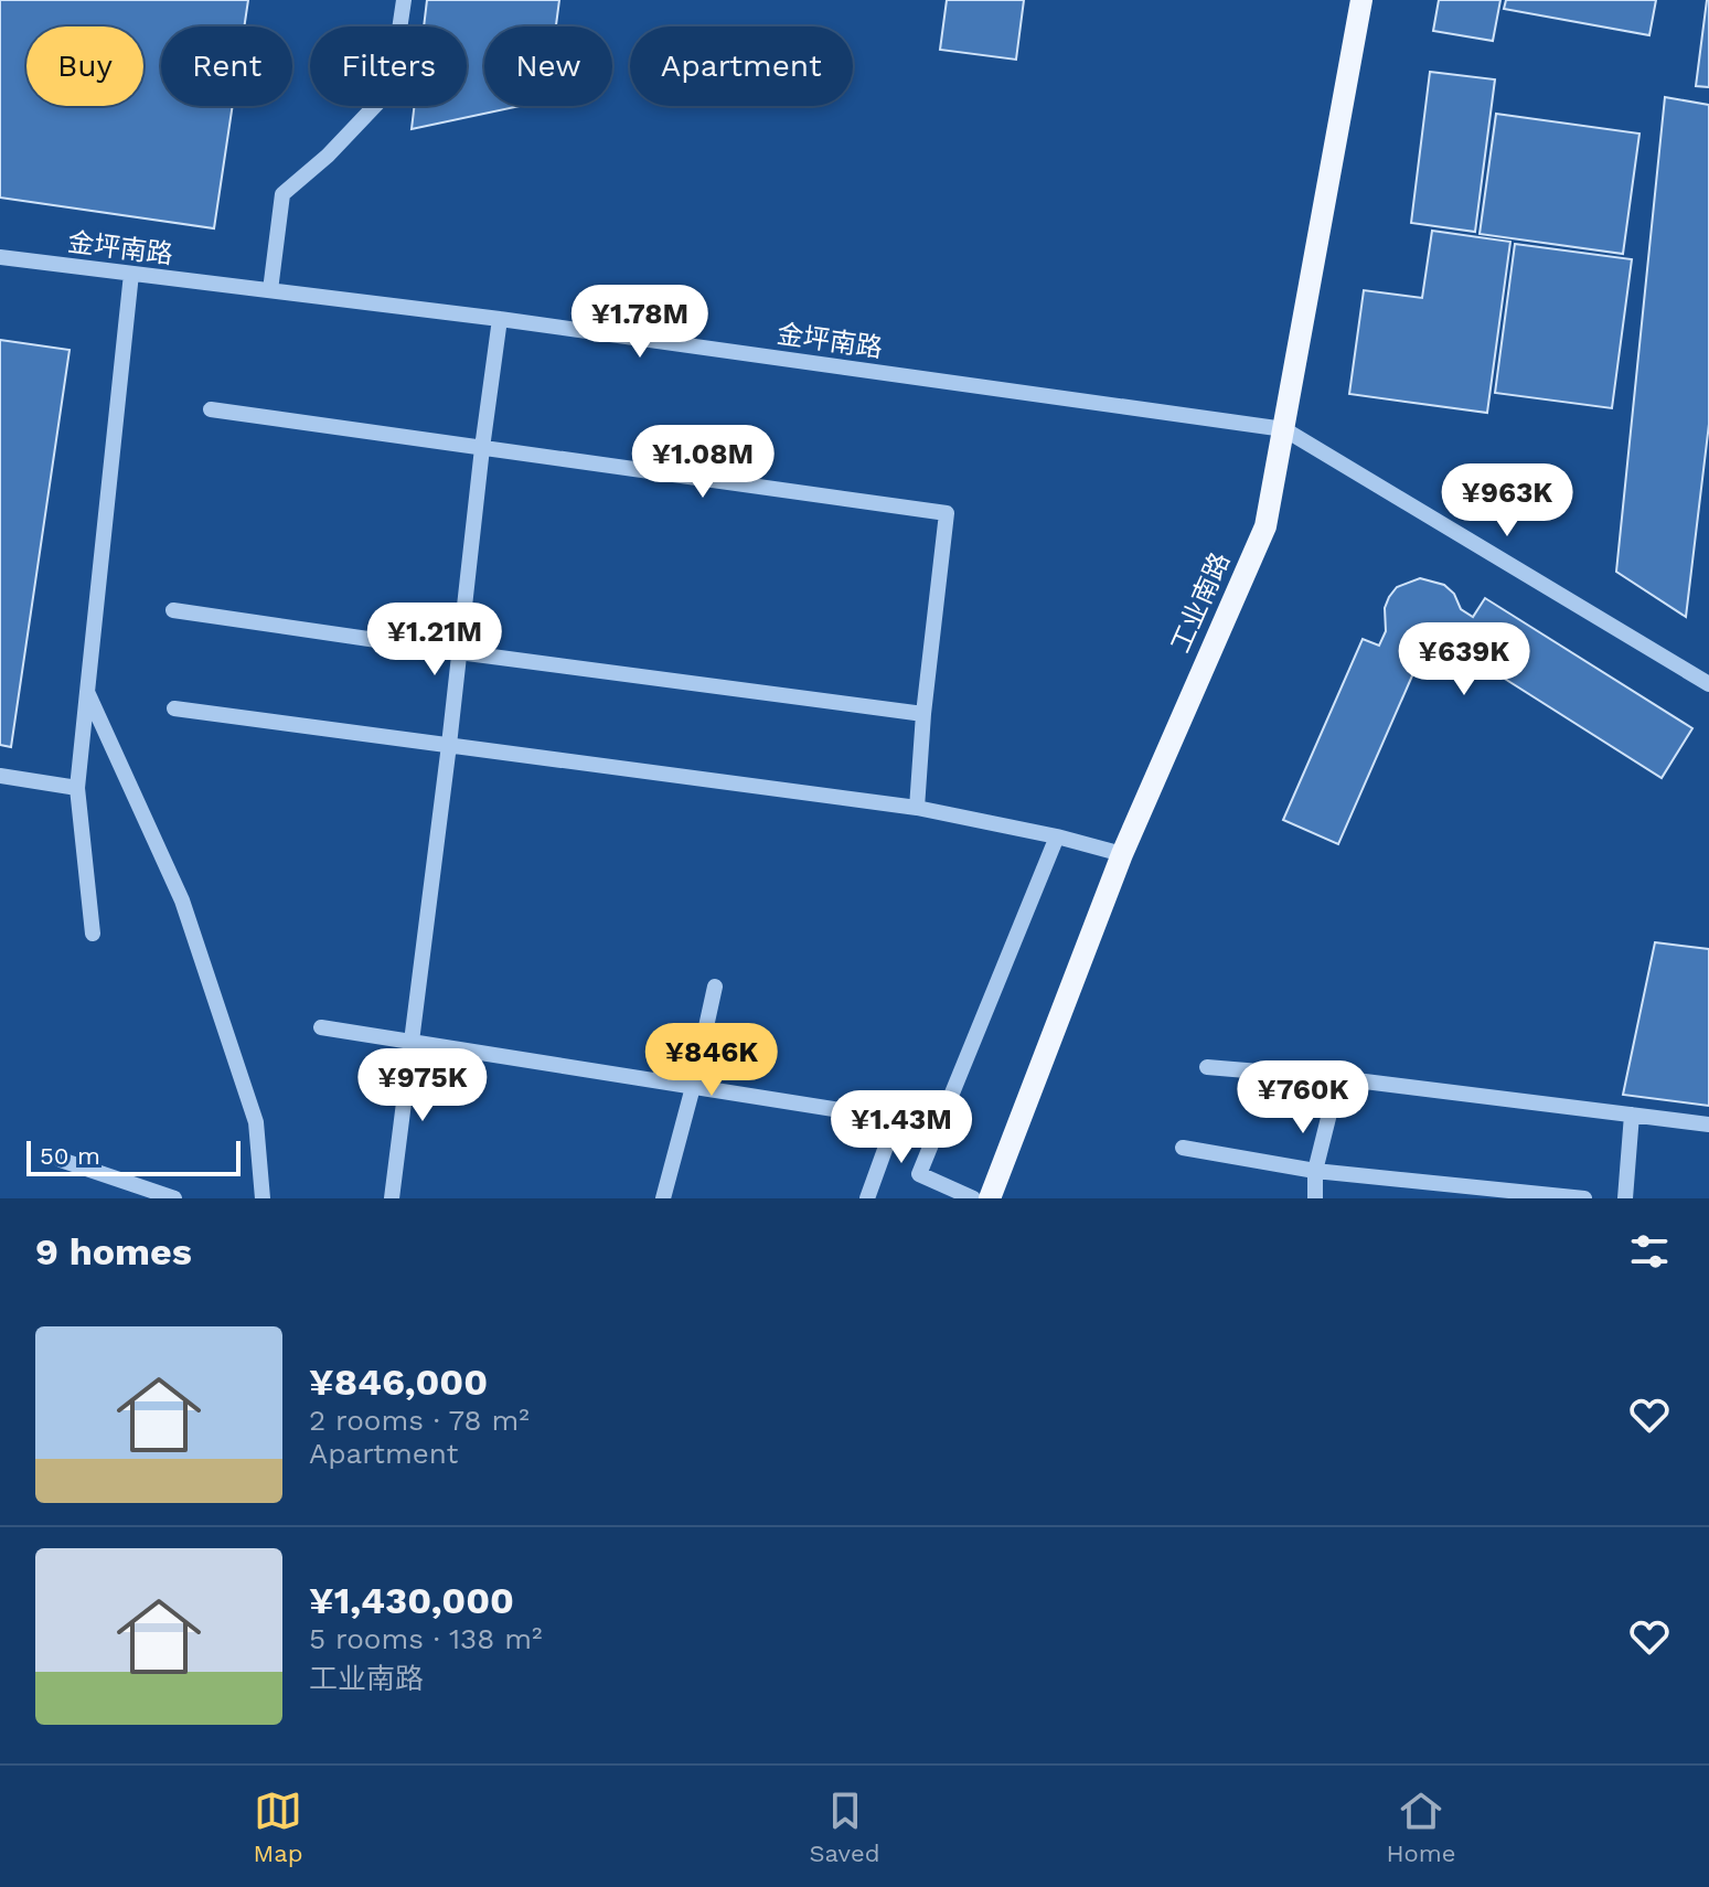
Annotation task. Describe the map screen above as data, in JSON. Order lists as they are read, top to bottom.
{
  "streets": {
    "main road": ["工业南路"],
    "street": ["金坪南路"]
  },
  "crossings": [
    ["金坪南路", "工业南路"]
  ],
  "scale_bar": "50 m",
  "page": {
    "chip": [
      "Buy",
      "Rent",
      "Filters",
      "New",
      "Apartment"
    ],
    "price": [
      "¥1.78M",
      "¥1.08M",
      "¥963K",
      "¥1.21M",
      "¥639K",
      "¥846K",
      "¥975K",
      "¥760K",
      "¥1.43M"
    ],
    "scale": "50 m",
    "heading": "9 homes",
    "list": [
      {
        "name": "¥846,000",
        "note": "2 rooms · 78 m² · Apartment"
      },
      {
        "name": "¥1,430,000",
        "note": "5 rooms · 138 m² · 工业南路"
      }
    ],
    "tabs": ["Map", "Saved", "Home"]
  }
}
